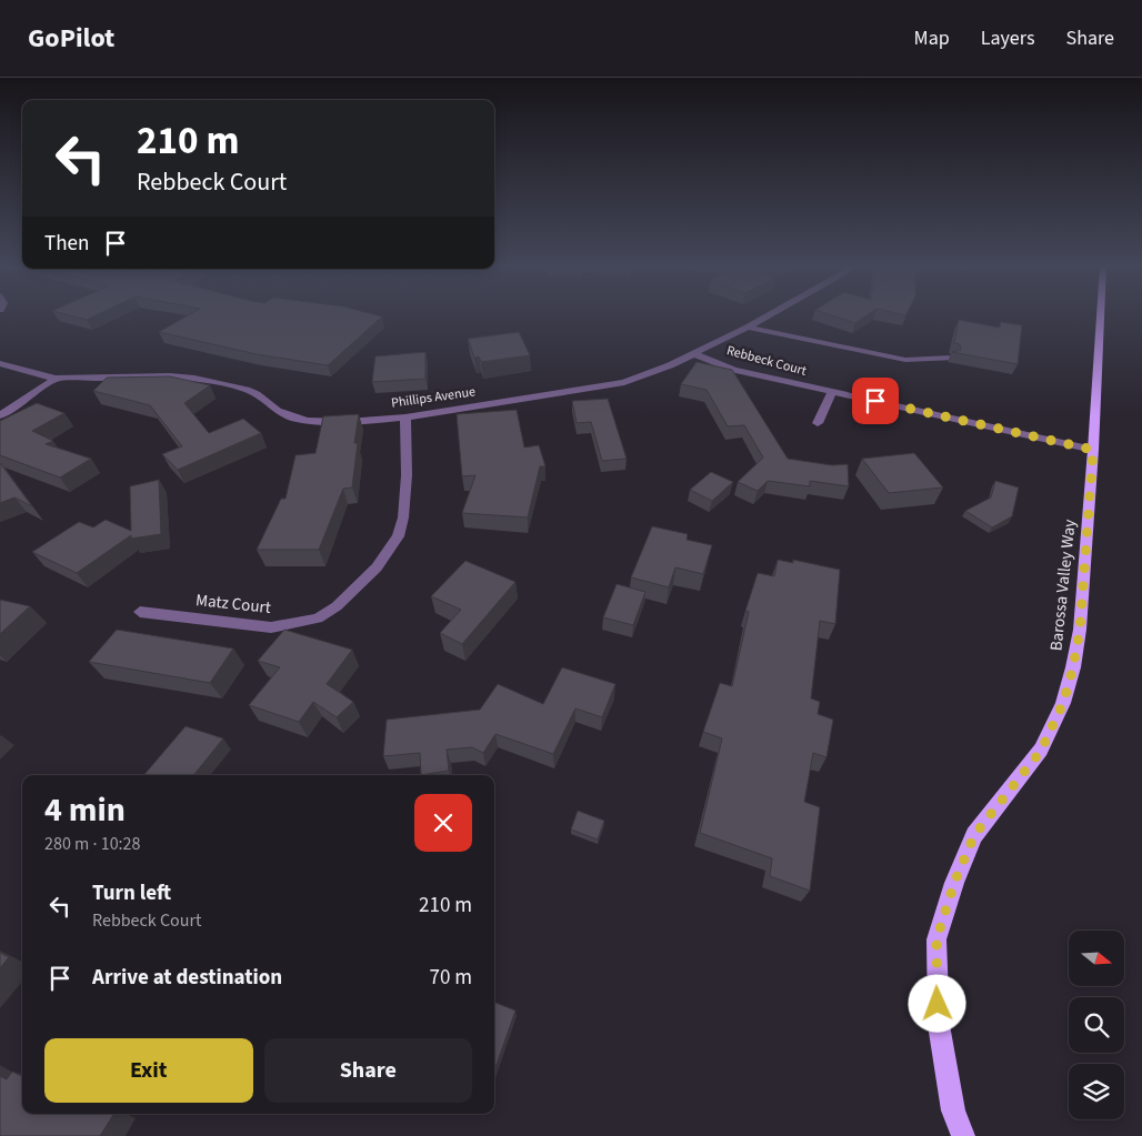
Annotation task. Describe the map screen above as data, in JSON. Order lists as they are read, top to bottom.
{
  "streets": {
    "main road": ["Barossa Valley Way"],
    "street": ["Rebbeck Court", "Phillips Avenue", "Matz Court"]
  },
  "crossings": [
    ["Rebbeck Court", "Phillips Avenue"],
    ["Rebbeck Court", "Barossa Valley Way"],
    ["Phillips Avenue", "Matz Court"]
  ],
  "north": "right",
  "page": {
    "header": "GoPilot",
    "nav": ["Map", "Layers", "Share"],
    "turn": ["210 m", "Rebbeck Court"],
    "then": "Then",
    "heading": ["4 min", "280 m · 10:28"],
    "list": [
      {
        "name": "Turn left",
        "note": "Rebbeck Court",
        "value": "210 m"
      },
      {
        "name": "Arrive at destination",
        "value": "70 m"
      }
    ],
    "buttons": ["Exit", "Share"]
  }
}
